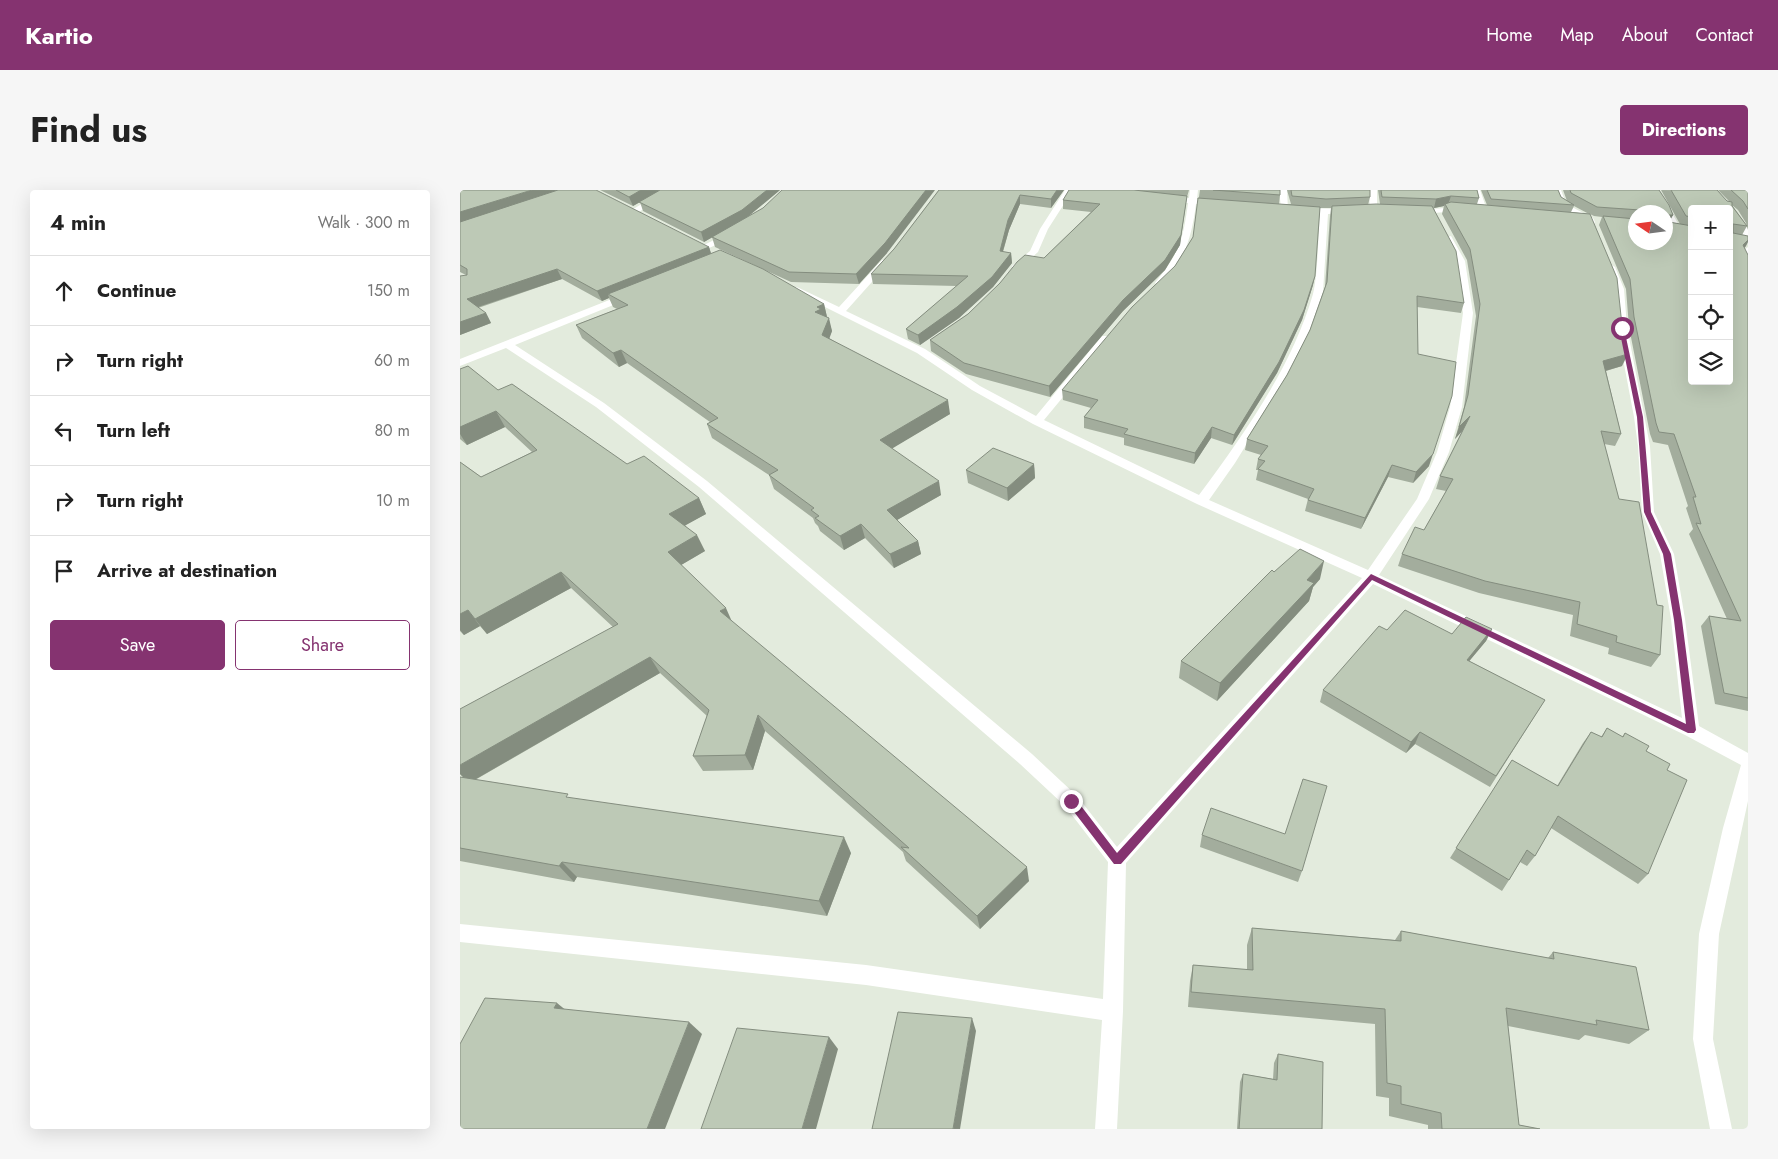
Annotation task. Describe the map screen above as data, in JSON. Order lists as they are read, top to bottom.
{
  "north": "left",
  "page": {
    "header": "Kartio",
    "nav": [
      "Home",
      "Map",
      "About",
      "Contact"
    ],
    "title": "Find us",
    "buttons": [
      "Directions",
      ["Save", "Share"]
    ],
    "heading": ["4 min", "Walk · 300 m"],
    "map_buttons": ["+", "−"],
    "list": [
      ["Continue", "150 m"],
      ["Turn right", "60 m"],
      ["Turn left", "80 m"],
      ["Turn right", "10 m"],
      "Arrive at destination"
    ]
  }
}
